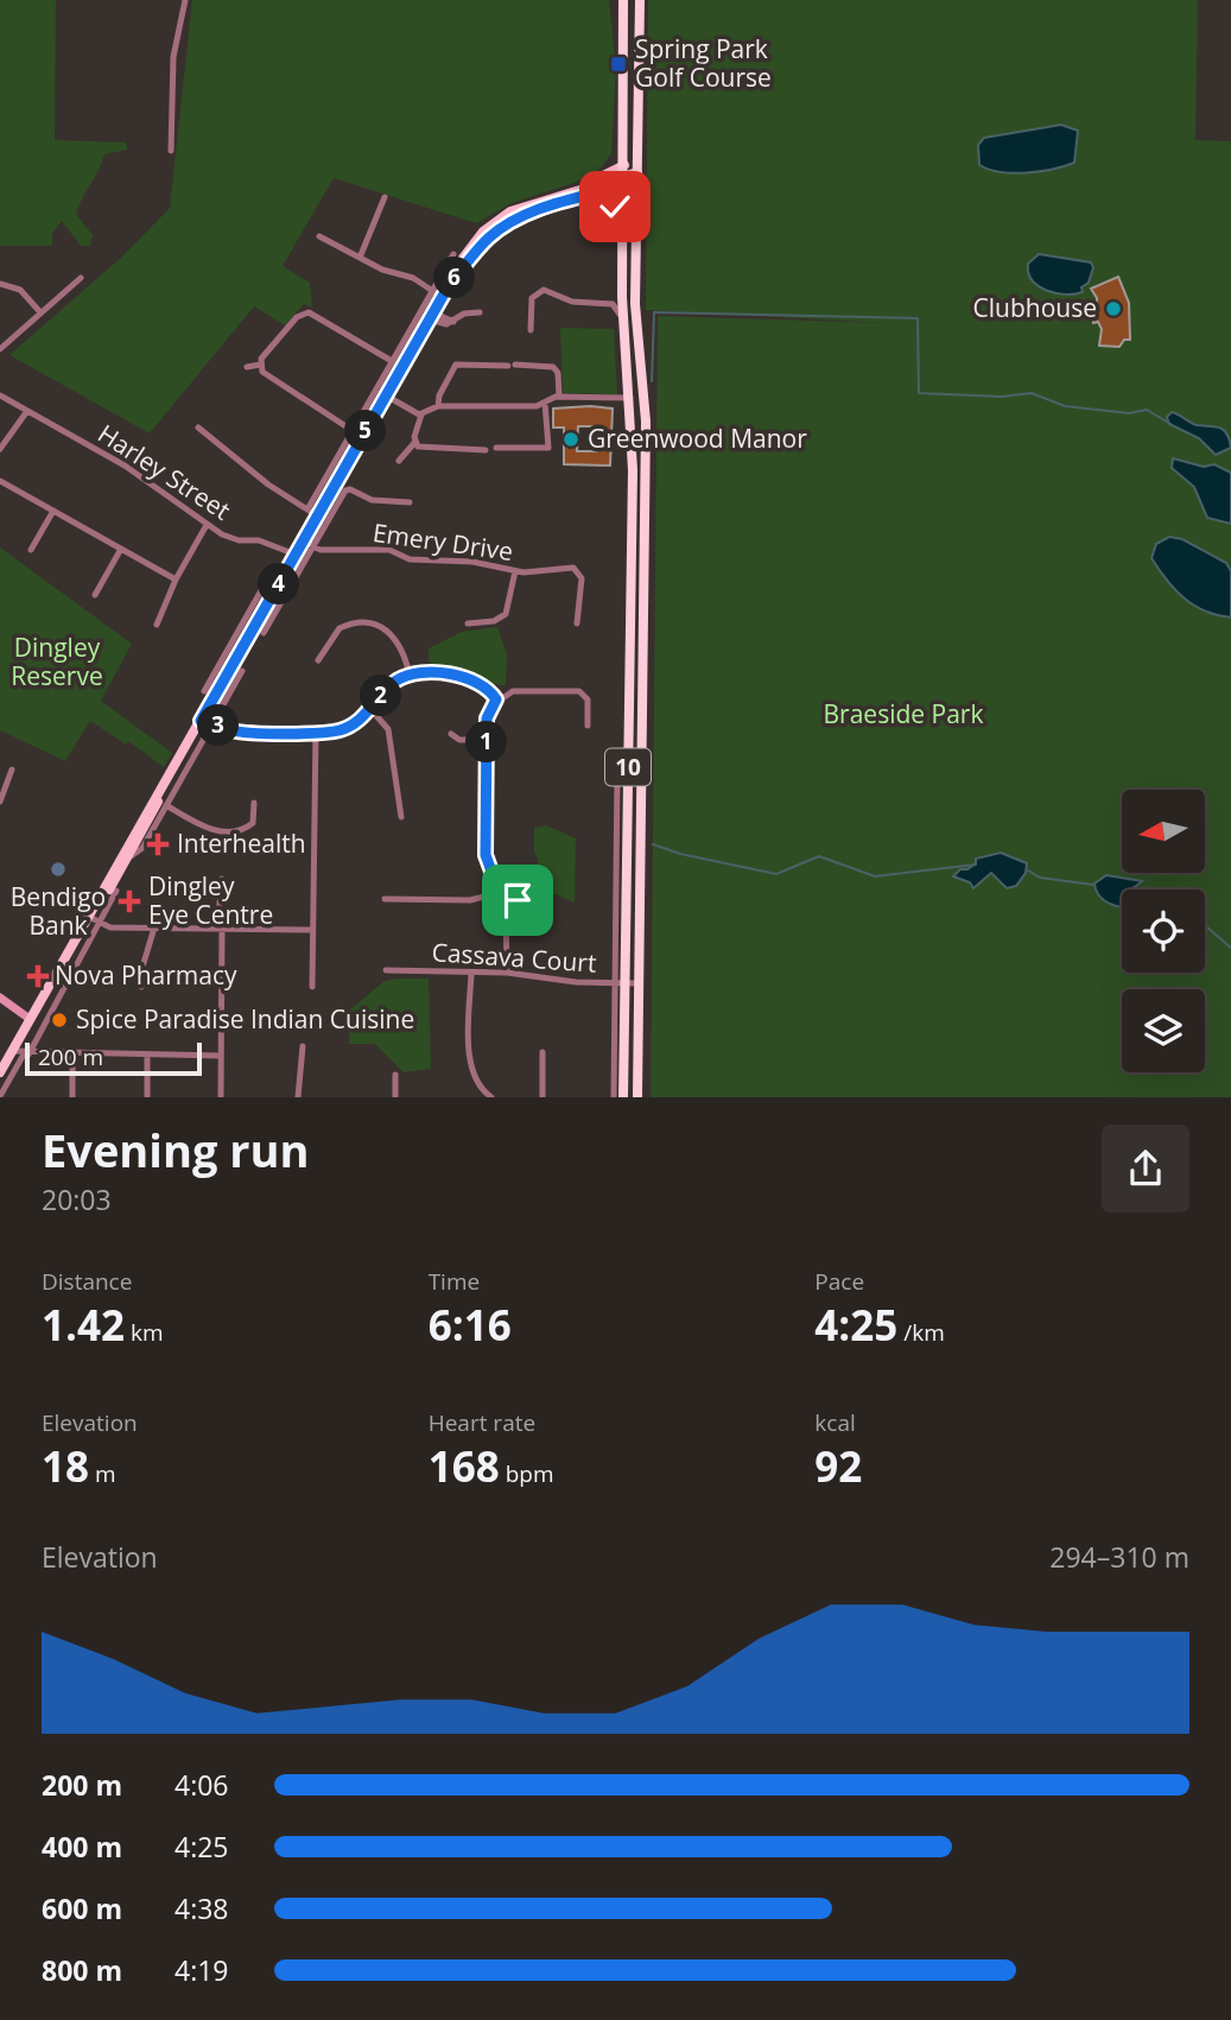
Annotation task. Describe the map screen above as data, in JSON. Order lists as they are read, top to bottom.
{
  "streets": {
    "highway": ["10"],
    "street": ["Harley Street", "Emery Drive", "Cassava Court"]
  },
  "crossings": [
    ["10", "Cassava Court"]
  ],
  "parks": ["Dingley Reserve", "Braeside Park"],
  "places": {
    "transit": ["Spring Park Golf Course"],
    "other": [
      "Clubhouse",
      "Greenwood Manor",
      "Bendigo Bank",
      "Spice Paradise Indian Cuisine"
    ],
    "health": ["Interhealth", "Dingley Eye Centre", "Nova Pharmacy"]
  },
  "scale_bar": "200 m",
  "north": "left",
  "page": {
    "pins": [
      "6",
      "5",
      "4",
      "2",
      "3",
      "1"
    ],
    "scale": "200 m",
    "heading": ["Evening run", "20:03"],
    "stats": [
      ["Distance", "1.42 km"],
      ["Time", "6:16"],
      ["Pace", "4:25 /km"],
      ["Elevation", "18 m"],
      ["Heart rate", "168 bpm"],
      ["kcal", "92"]
    ],
    "chart": ["Elevation", "294–310 m"],
    "list": [
      {
        "name": "200 m",
        "note": "4:06"
      },
      {
        "name": "400 m",
        "note": "4:25"
      },
      {
        "name": "600 m",
        "note": "4:38"
      },
      {
        "name": "800 m",
        "note": "4:19"
      }
    ]
  }
}
